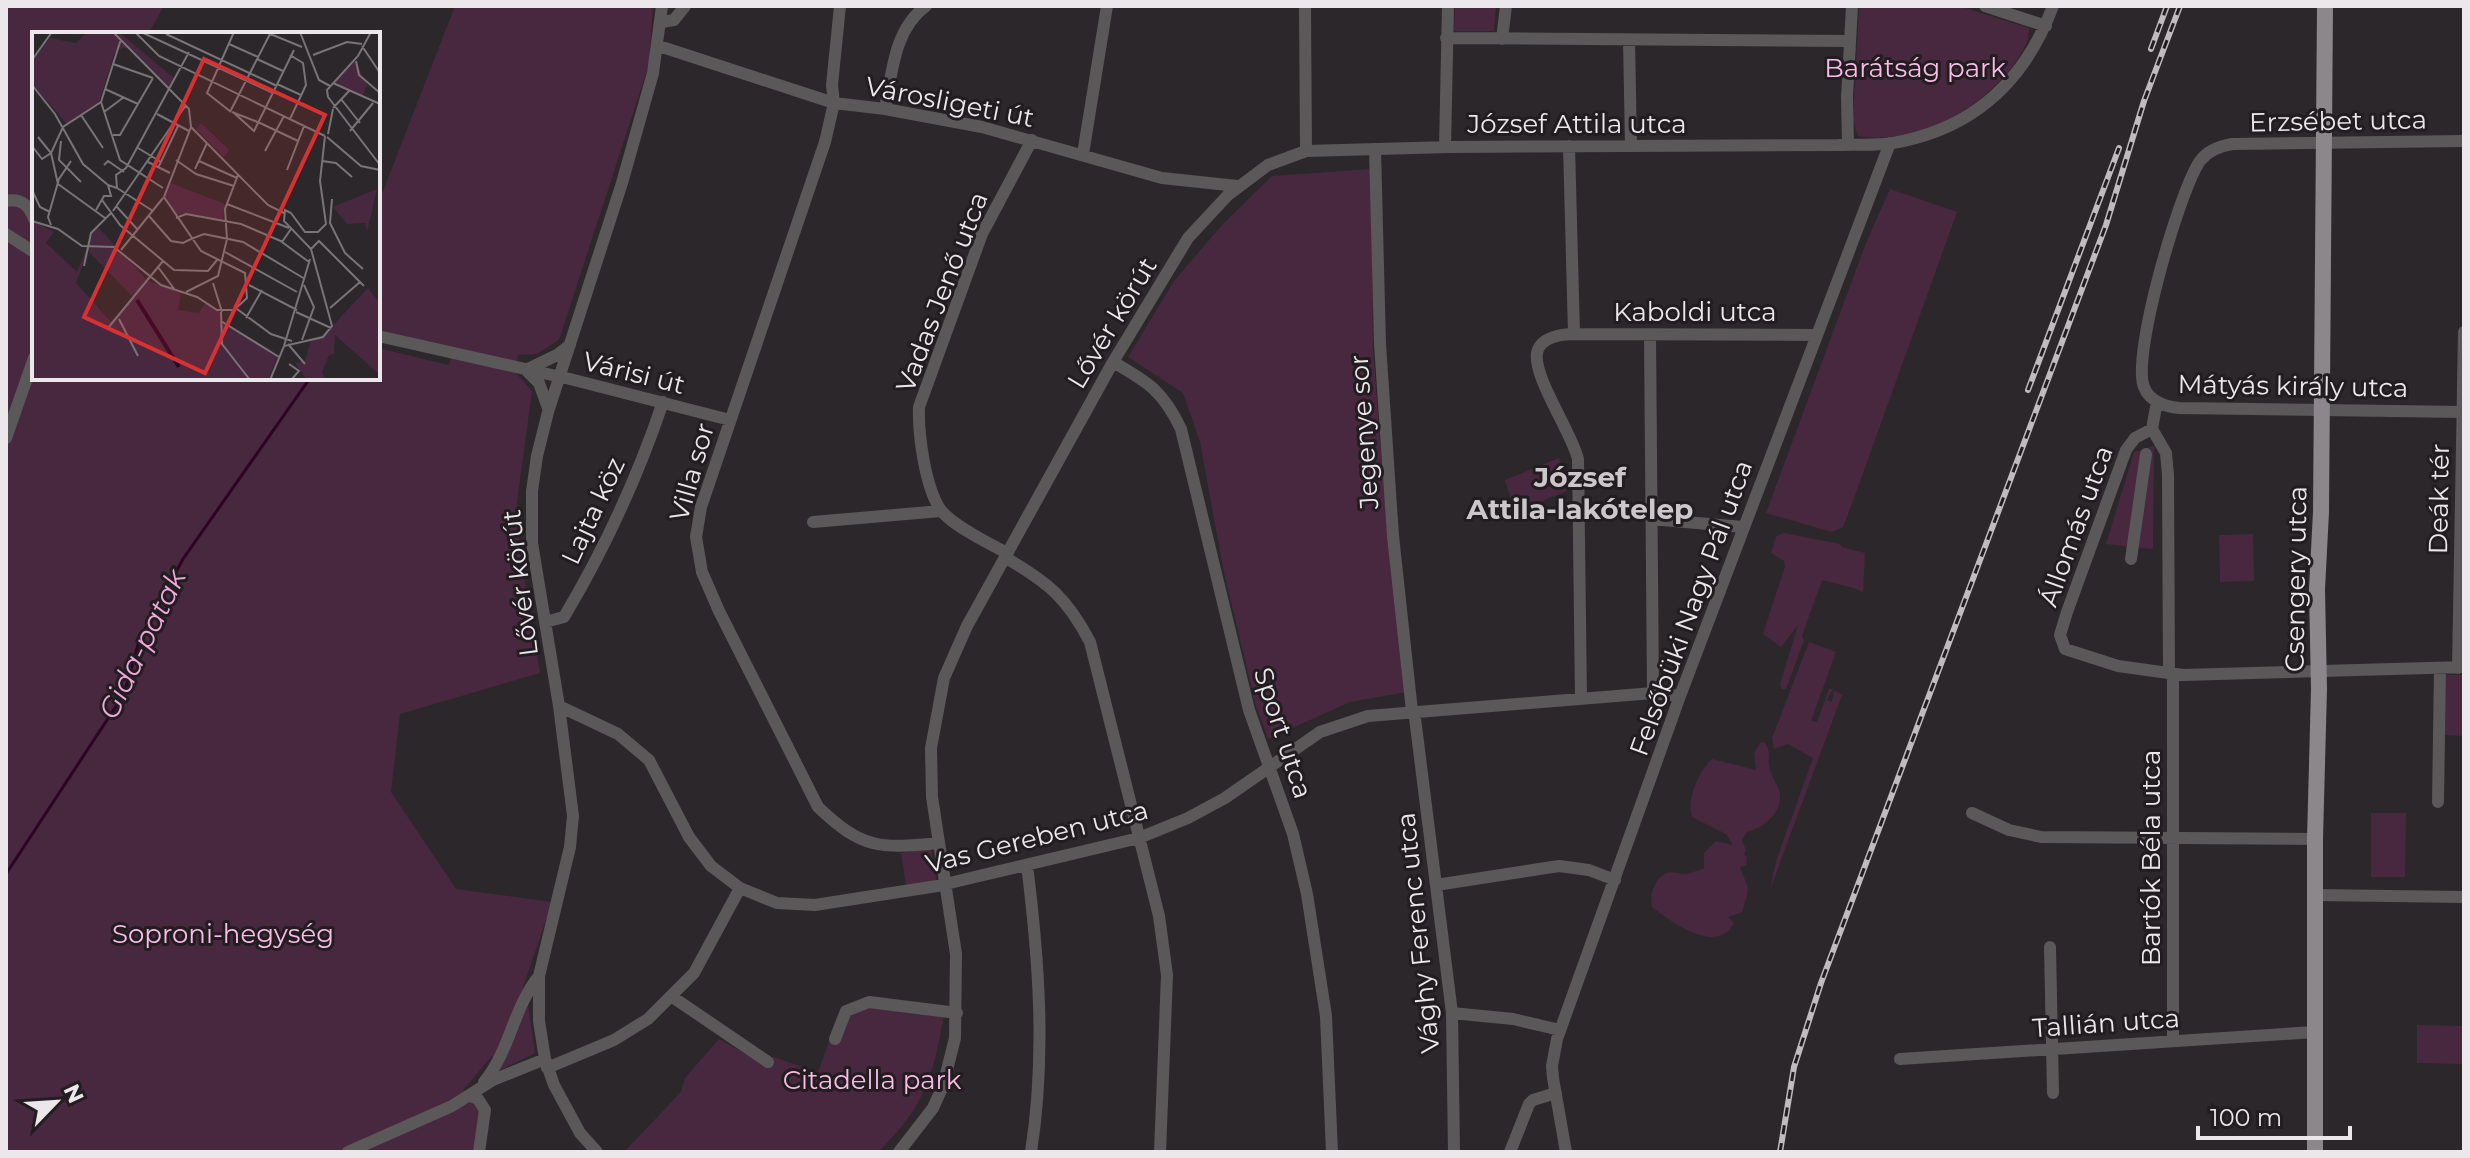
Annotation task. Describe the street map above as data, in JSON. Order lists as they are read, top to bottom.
{
  "streets": {
    "main road": ["Csengery utca"],
    "street": [
      "Városligeti út",
      "Erzsébet utca",
      "József Attila utca",
      "Vadas Jenő utca",
      "Kaboldi utca",
      "Lővér körút",
      "Várisi út",
      "Mátyás király utca",
      "Jegenye sor",
      "Villa sor",
      "Deák tér",
      "Lajta köz",
      "Állomás utca",
      "Felsőbüki Nagy Pál utca",
      "Sport utca",
      "Vas Gereben utca",
      "Bartók Béla utca",
      "Vághy Ferenc utca",
      "Tallián utca"
    ]
  },
  "crossings": [
    ["Városligeti út", "Vadas Jenő utca"],
    ["Városligeti út", "Lővér körút"],
    ["Városligeti út", "Villa sor"],
    ["Erzsébet utca", "Mátyás király utca"],
    ["Erzsébet utca", "Csengery utca"],
    ["József Attila utca", "Lővér körút"],
    ["József Attila utca", "Jegenye sor"],
    ["József Attila utca", "Felsőbüki Nagy Pál utca"],
    ["Kaboldi utca", "Felsőbüki Nagy Pál utca"],
    ["Lővér körút", "Várisi út"],
    ["Lővér körút", "Villa sor"],
    ["Lővér körút", "Lajta köz"],
    ["Lővér körút", "Sport utca"],
    ["Lővér körút", "Vas Gereben utca"],
    ["Várisi út", "Villa sor"],
    ["Várisi út", "Lajta köz"],
    ["Mátyás király utca", "Deák tér"],
    ["Mátyás király utca", "Csengery utca"],
    ["Jegenye sor", "Vas Gereben utca"],
    ["Jegenye sor", "Vághy Ferenc utca"],
    ["Állomás utca", "Bartók Béla utca"],
    ["Csengery utca", "Tallián utca"],
    ["Felsőbüki Nagy Pál utca", "Vas Gereben utca"],
    ["Sport utca", "Vas Gereben utca"],
    ["Vas Gereben utca", "Vághy Ferenc utca"],
    ["Bartók Béla utca", "Tallián utca"]
  ],
  "districts": ["József Attila-lakótelep"],
  "water": ["Gida-patak"],
  "parks": ["Barátság park", "Soproni-hegység", "Citadella park"],
  "scale_bar": "100 m",
  "north": "top right"
}
